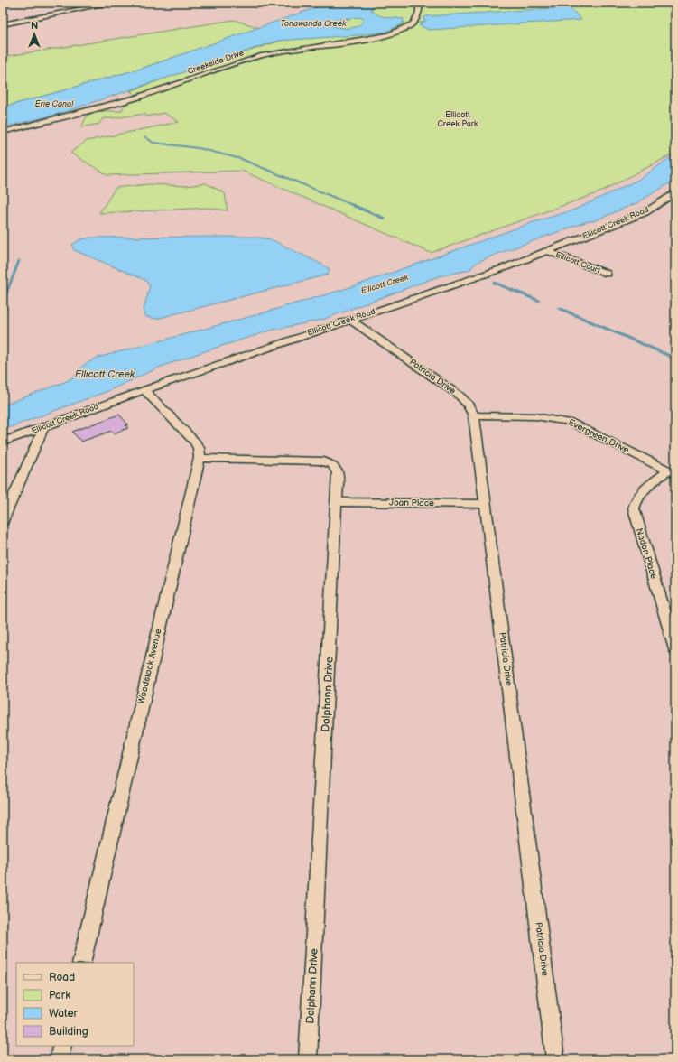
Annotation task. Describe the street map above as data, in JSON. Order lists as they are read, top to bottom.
{
  "streets": {
    "street": [
      "Creekside Drive",
      "Ellicott Creek Road",
      "Ellicott Court",
      "Patricia Drive",
      "Evergreen Drive",
      "Joan Place",
      "Nadon Place",
      "Woodstock Avenue",
      "Dolphann Drive"
    ]
  },
  "crossings": [
    ["Ellicott Creek Road", "Ellicott Court"],
    ["Ellicott Creek Road", "Patricia Drive"],
    ["Ellicott Creek Road", "Woodstock Avenue"],
    ["Patricia Drive", "Evergreen Drive"],
    ["Patricia Drive", "Joan Place"],
    ["Evergreen Drive", "Nadon Place"],
    ["Joan Place", "Dolphann Drive"],
    ["Woodstock Avenue", "Dolphann Drive"]
  ],
  "water": ["Tonawanda Creek", "Erie Canal", "Ellicott Creek"],
  "parks": ["Ellicott Creek Park"],
  "legend": [
    "Road",
    "Park",
    "Water",
    "Building"
  ],
  "north": "top"
}
